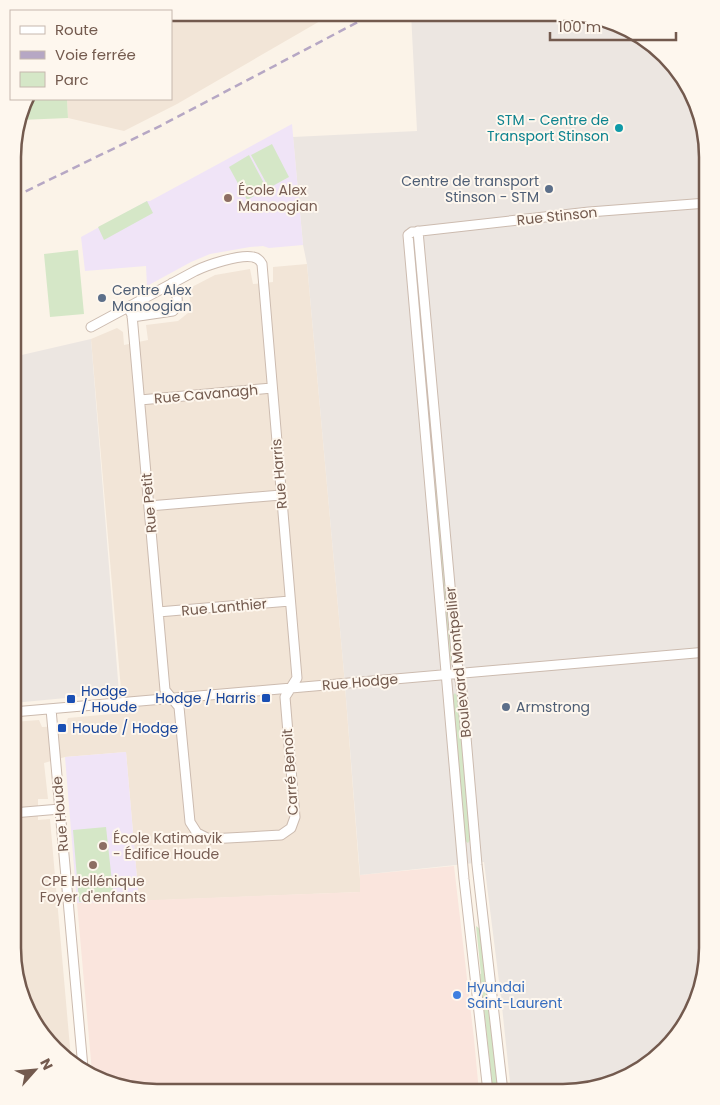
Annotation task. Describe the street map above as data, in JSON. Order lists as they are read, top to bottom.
{
  "streets": {
    "street": [
      "Rue Stinson",
      "Rue Cavanagh",
      "Rue Harris",
      "Rue Petit",
      "Rue Lanthier",
      "Boulevard Montpellier",
      "Rue Hodge",
      "Carré Benoit",
      "Rue Houde"
    ]
  },
  "crossings": [
    ["Rue Stinson", "Boulevard Montpellier"],
    ["Rue Cavanagh", "Rue Harris"],
    ["Rue Cavanagh", "Rue Petit"],
    ["Rue Harris", "Rue Lanthier"],
    ["Rue Harris", "Rue Hodge"],
    ["Rue Harris", "Carré Benoit"],
    ["Rue Petit", "Rue Lanthier"],
    ["Rue Petit", "Rue Hodge"],
    ["Rue Petit", "Carré Benoit"],
    ["Boulevard Montpellier", "Rue Hodge"],
    ["Rue Hodge", "Carré Benoit"],
    ["Rue Hodge", "Rue Houde"]
  ],
  "places": {
    "other": [
      "STM - Centre de Transport Stinson",
      "Centre de transport Stinson - STM",
      "École Alex Manoogian",
      "Centre Alex Manoogian",
      "Armstrong",
      "École Katimavik - Édifice Houde",
      "CPE Hellénique Foyer d'enfants",
      "Hyundai Saint-Laurent"
    ],
    "transit": ["Hodge / Harris", "Hodge / Houde", "Houde / Hodge"]
  },
  "legend": ["Route", "Voie ferrée", "Parc"],
  "scale_bar": "100 m",
  "north": "top right"
}
